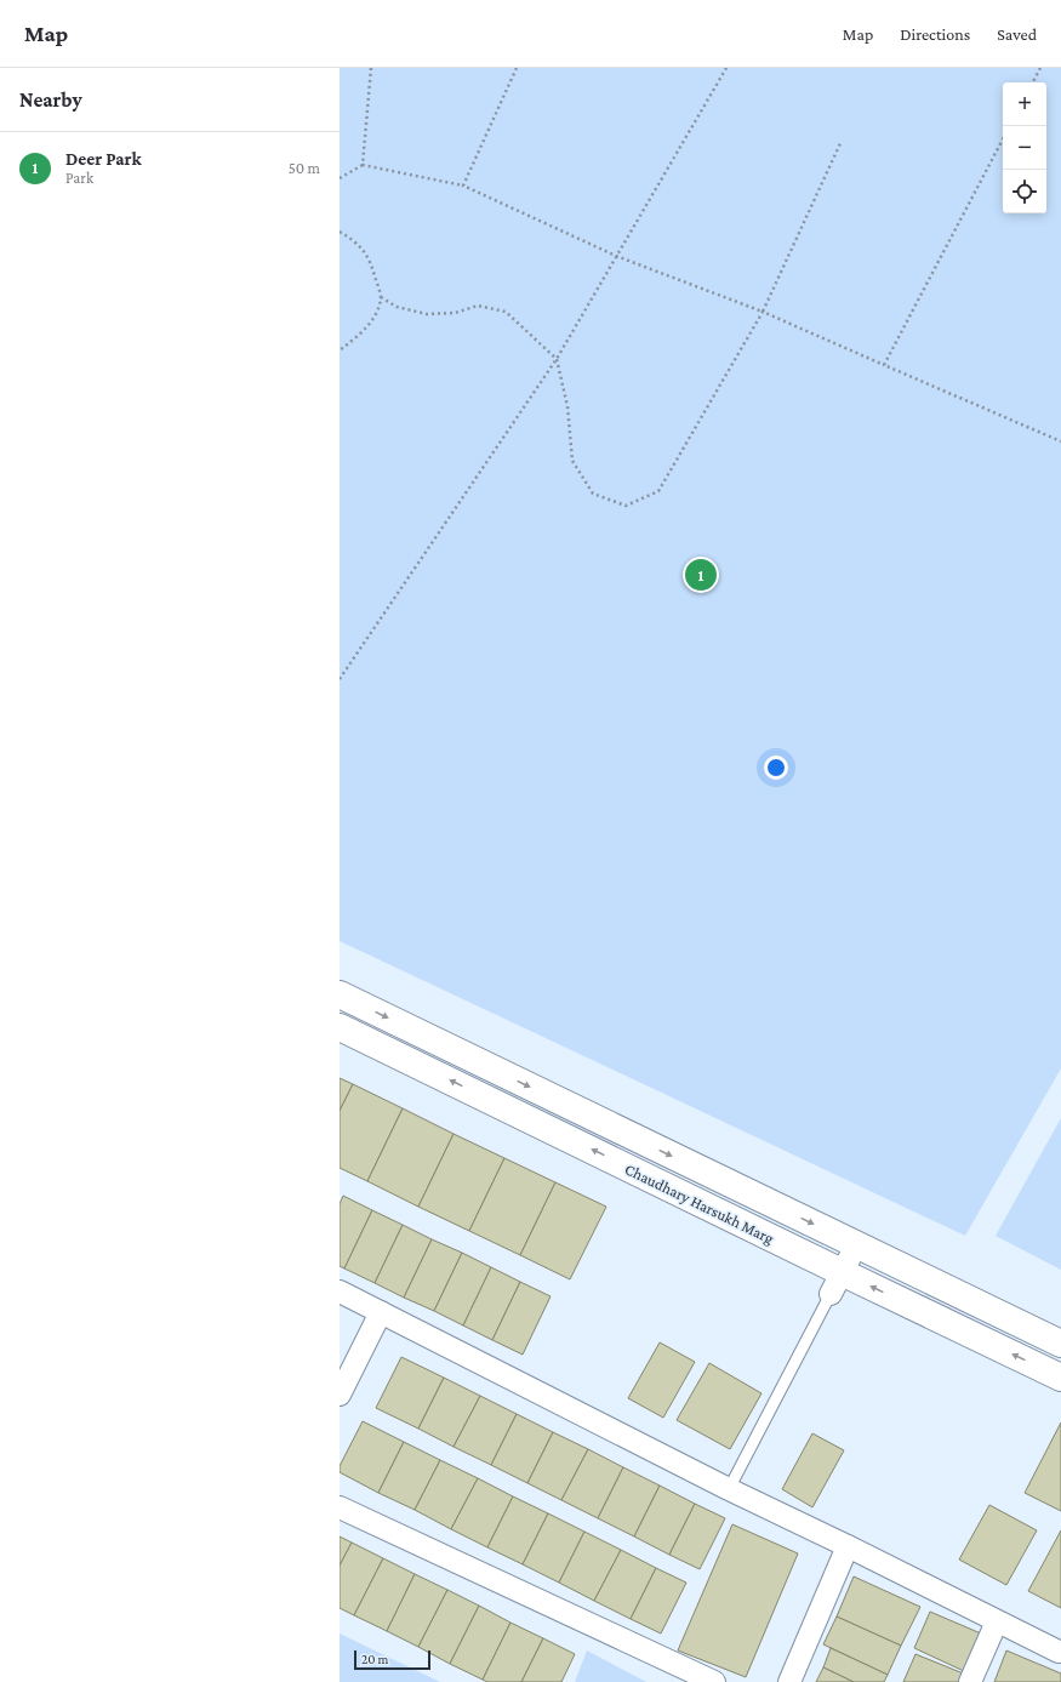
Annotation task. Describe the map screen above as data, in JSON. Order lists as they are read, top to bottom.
{
  "streets": {
    "street": ["Chaudhary Harsukh Marg"]
  },
  "scale_bar": "20 m",
  "page": {
    "header": "Map",
    "nav": ["Map", "Directions", "Saved"],
    "heading": "Nearby",
    "map_buttons": ["+", "−"],
    "list": [
      {
        "mark": "1",
        "name": "Deer Park",
        "note": "Park",
        "value": "50 m"
      }
    ],
    "pins": "1",
    "scale": "20 m"
  }
}
